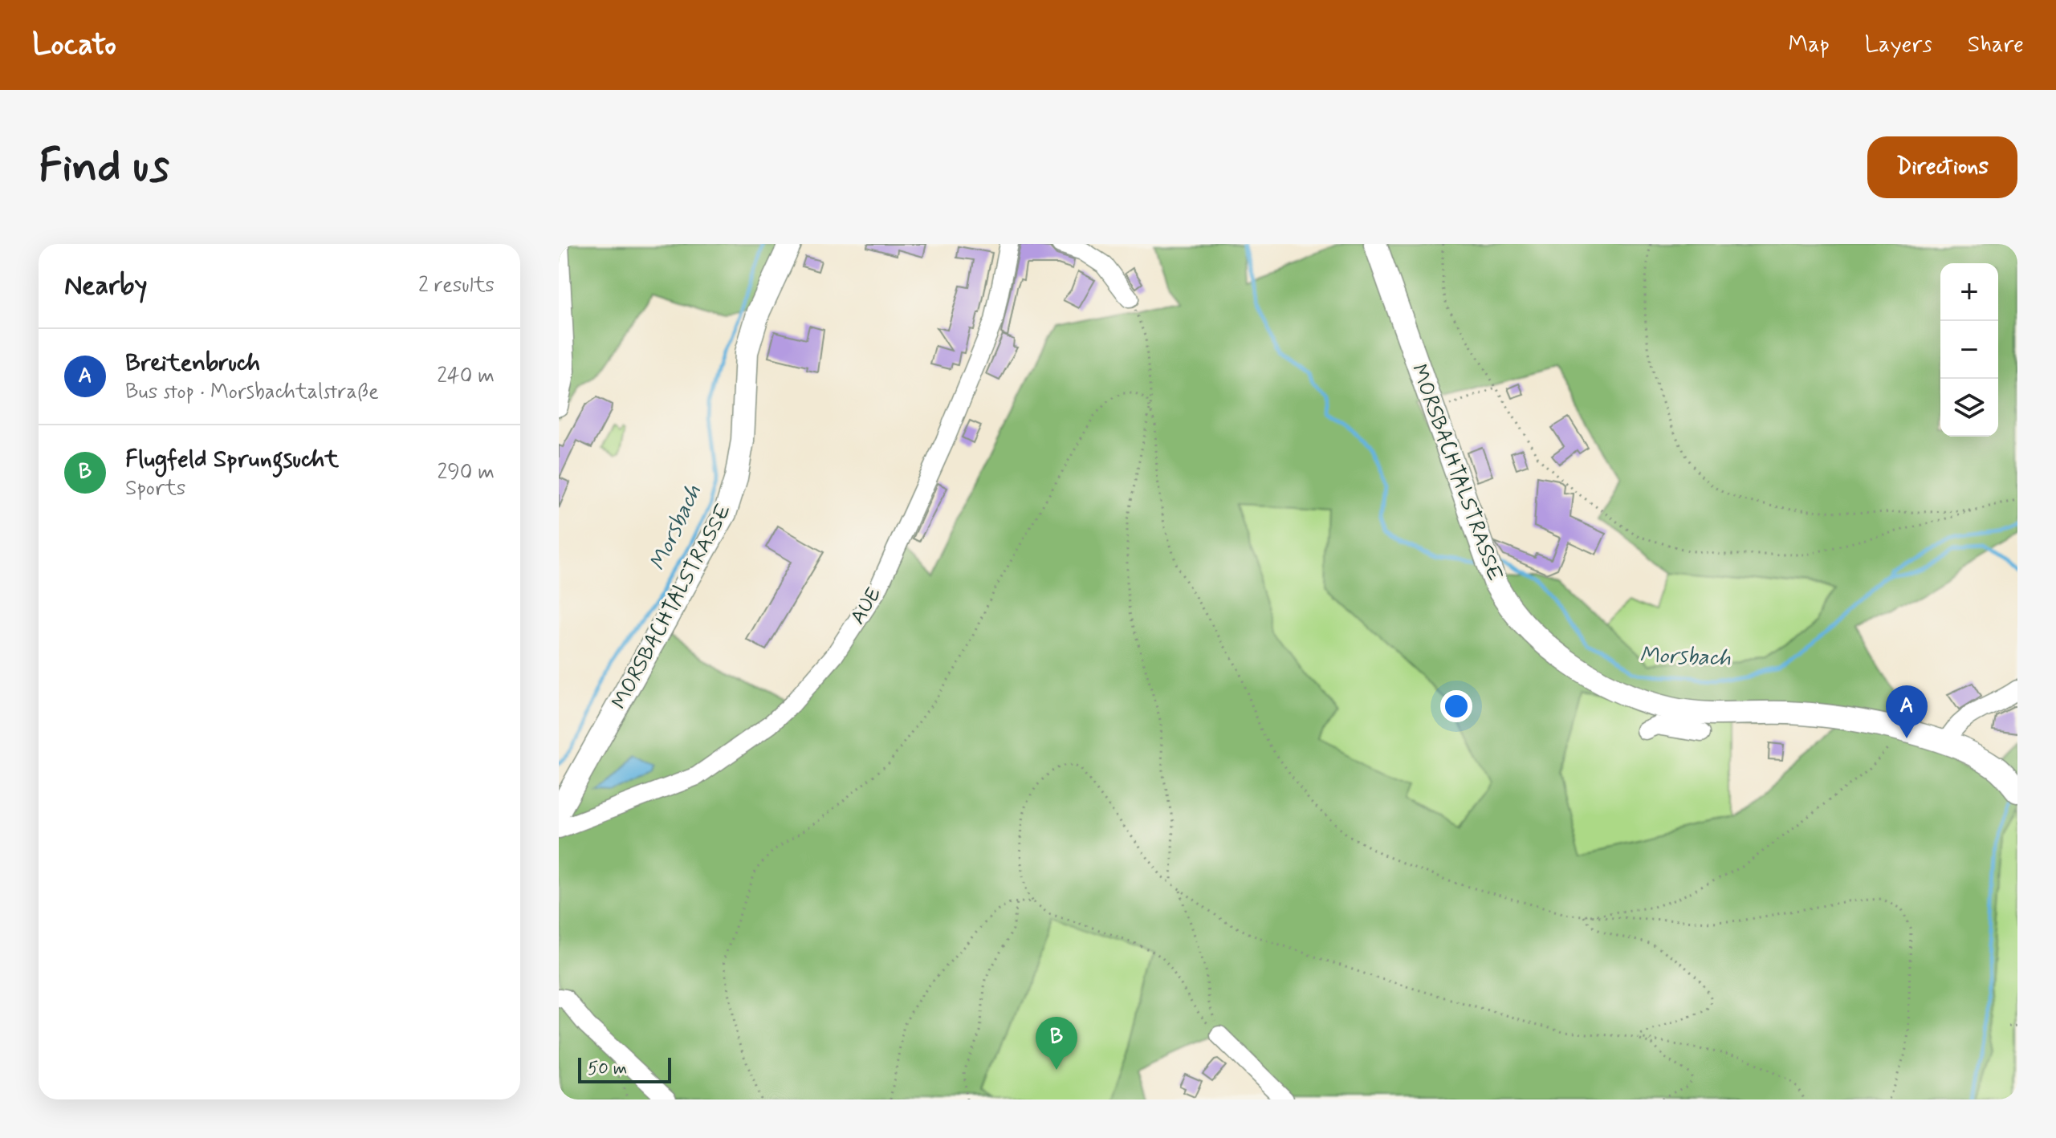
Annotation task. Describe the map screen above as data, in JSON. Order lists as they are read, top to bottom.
{
  "streets": {
    "main road": ["MORSBACHTALSTRASSE"],
    "street": ["AUE"]
  },
  "water": ["Morsbach"],
  "scale_bar": "50 m",
  "page": {
    "header": "Locato",
    "nav": ["Map", "Layers", "Share"],
    "buttons": "Directions",
    "title": "Find us",
    "heading": ["Nearby", "2 results"],
    "map_buttons": ["+", "−"],
    "list": [
      {
        "mark": "A",
        "name": "Breitenbruch",
        "note": "Bus stop · Morsbachtalstraße",
        "value": "240 m"
      },
      {
        "mark": "B",
        "name": "Flugfeld Sprungsucht",
        "note": "Sports",
        "value": "290 m"
      }
    ],
    "pins": ["A", "B"],
    "scale": "50 m"
  }
}
